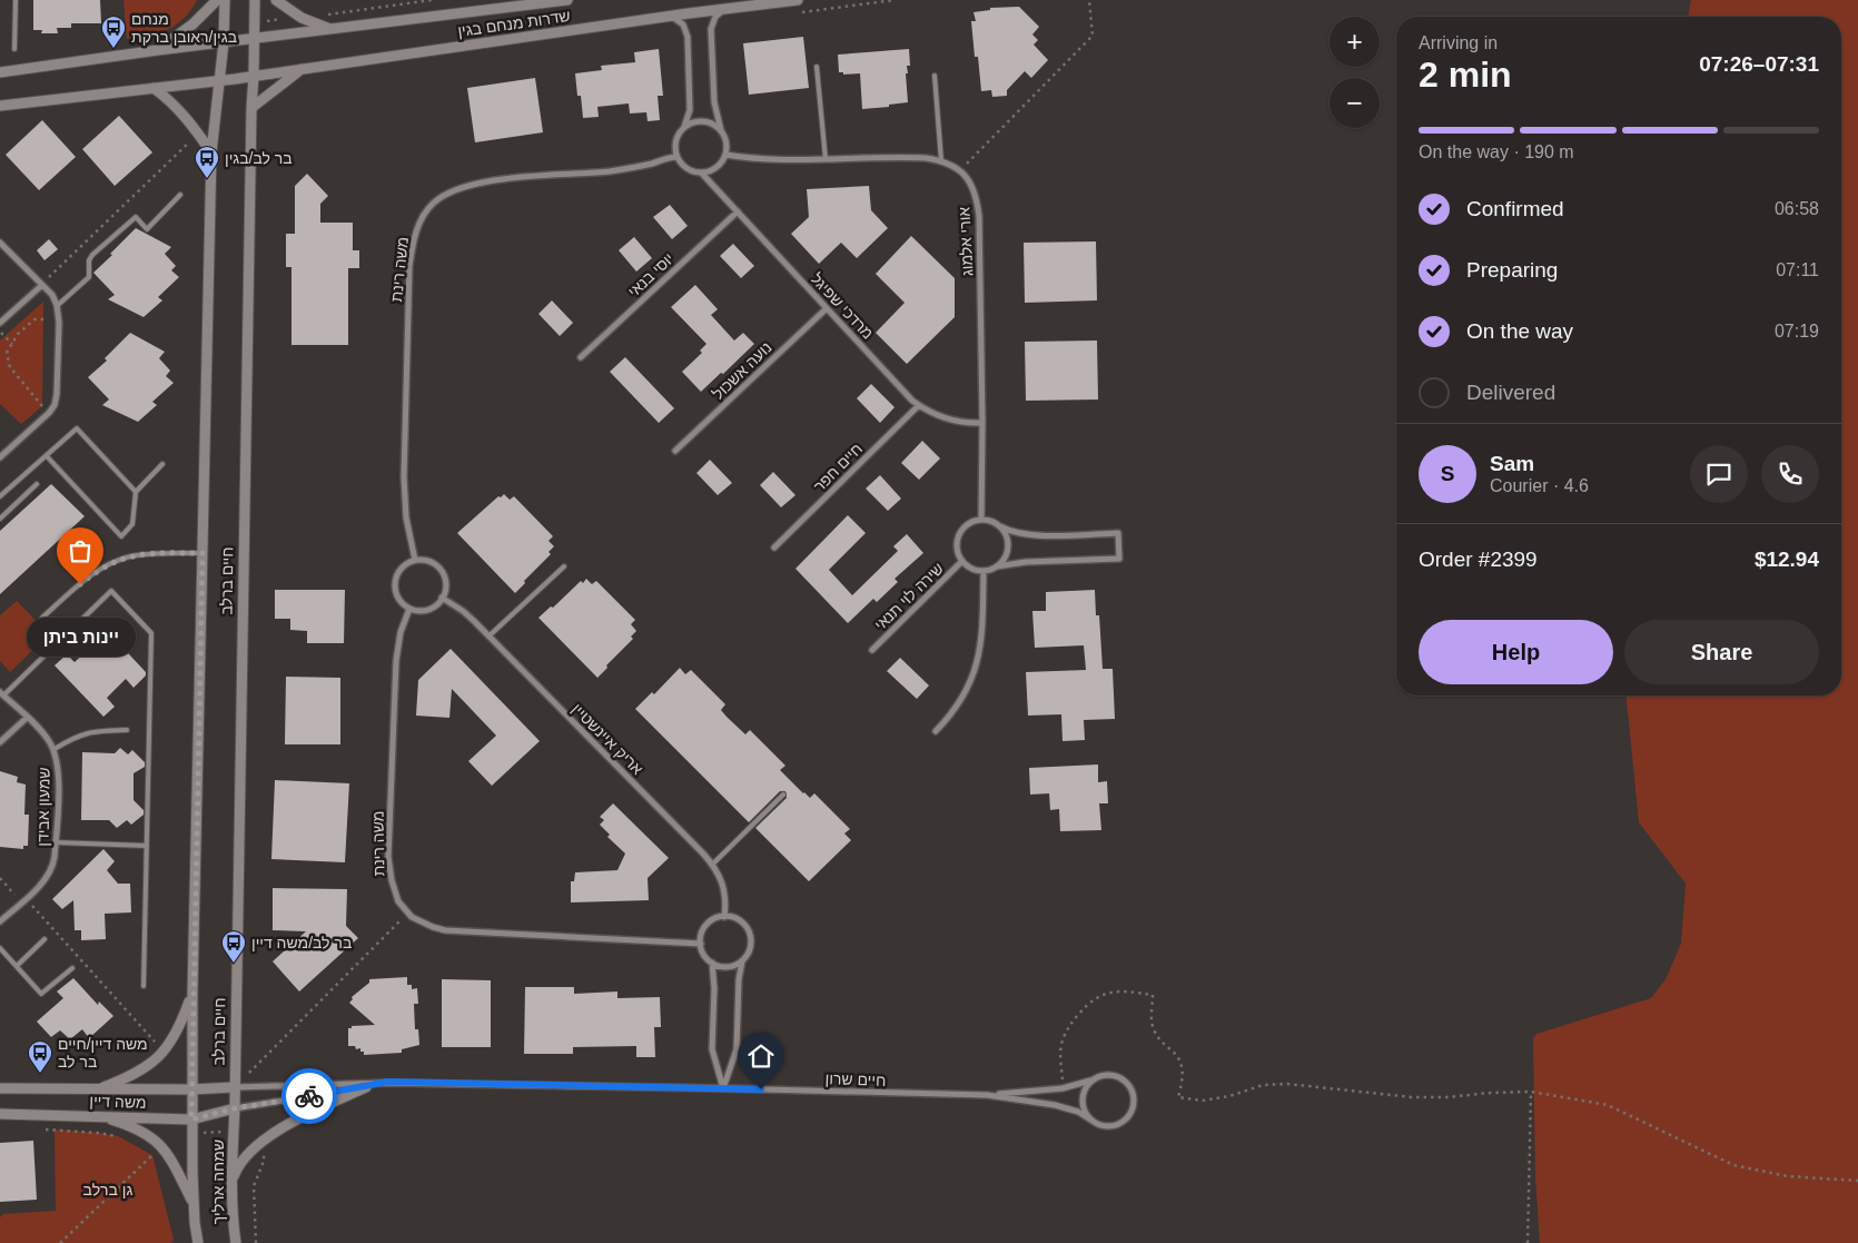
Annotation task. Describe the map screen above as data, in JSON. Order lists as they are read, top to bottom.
{
  "streets": {
    "street": [
      "שדרות מנחם בגין",
      "אורי אלמוג",
      "משה רינת",
      "יוסי בנאי",
      "מרדכי שפיגל",
      "נועה אשכול",
      "חיים חפר",
      "חיים ברלב",
      "שירה לוי תנאי",
      "אריק איינשטיין",
      "שמעון אבידן",
      "חיים שרון",
      "משה דיין",
      "שמחה ארליך"
    ]
  },
  "crossings": [
    ["שדרות מנחם בגין", "חיים ברלב"],
    ["אורי אלמוג", "מרדכי שפיגל"],
    ["אורי אלמוג", "שירה לוי תנאי"],
    ["משה רינת", "מרדכי שפיגל"],
    ["משה רינת", "אריק איינשטיין"],
    ["יוסי בנאי", "מרדכי שפיגל"],
    ["מרדכי שפיגל", "נועה אשכול"],
    ["מרדכי שפיגל", "חיים חפר"],
    ["חיים ברלב", "חיים שרון"],
    ["חיים ברלב", "משה דיין"],
    ["חיים ברלב", "שמחה ארליך"],
    ["חיים שרון", "משה דיין"],
    ["חיים שרון", "שמחה ארליך"],
    ["משה דיין", "שמחה ארליך"]
  ],
  "parks": ["גן ברלב"],
  "places": {
    "bus stop": [
      "מנחם בגין/ראובן ברקת",
      "בר לב/בגין",
      "בר לב/משה דיין",
      "משה דיין/חיים בר לב"
    ],
    "other": ["יינות ביתן"]
  },
  "page": {
    "map_buttons": ["+", "−"],
    "heading": ["2 min", "Arriving in", "07:26–07:31"],
    "panel": [
      "Sam",
      "Courier · 4.6",
      "Order #2399",
      "$12.94"
    ],
    "bar": "On the way · 190 m",
    "list": [
      ["Confirmed", "06:58"],
      ["Preparing", "07:11"],
      ["On the way", "07:19"],
      "Delivered"
    ],
    "round": "S",
    "buttons": ["Help", "Share"],
    "bubble": "יינות ביתן"
  }
}
